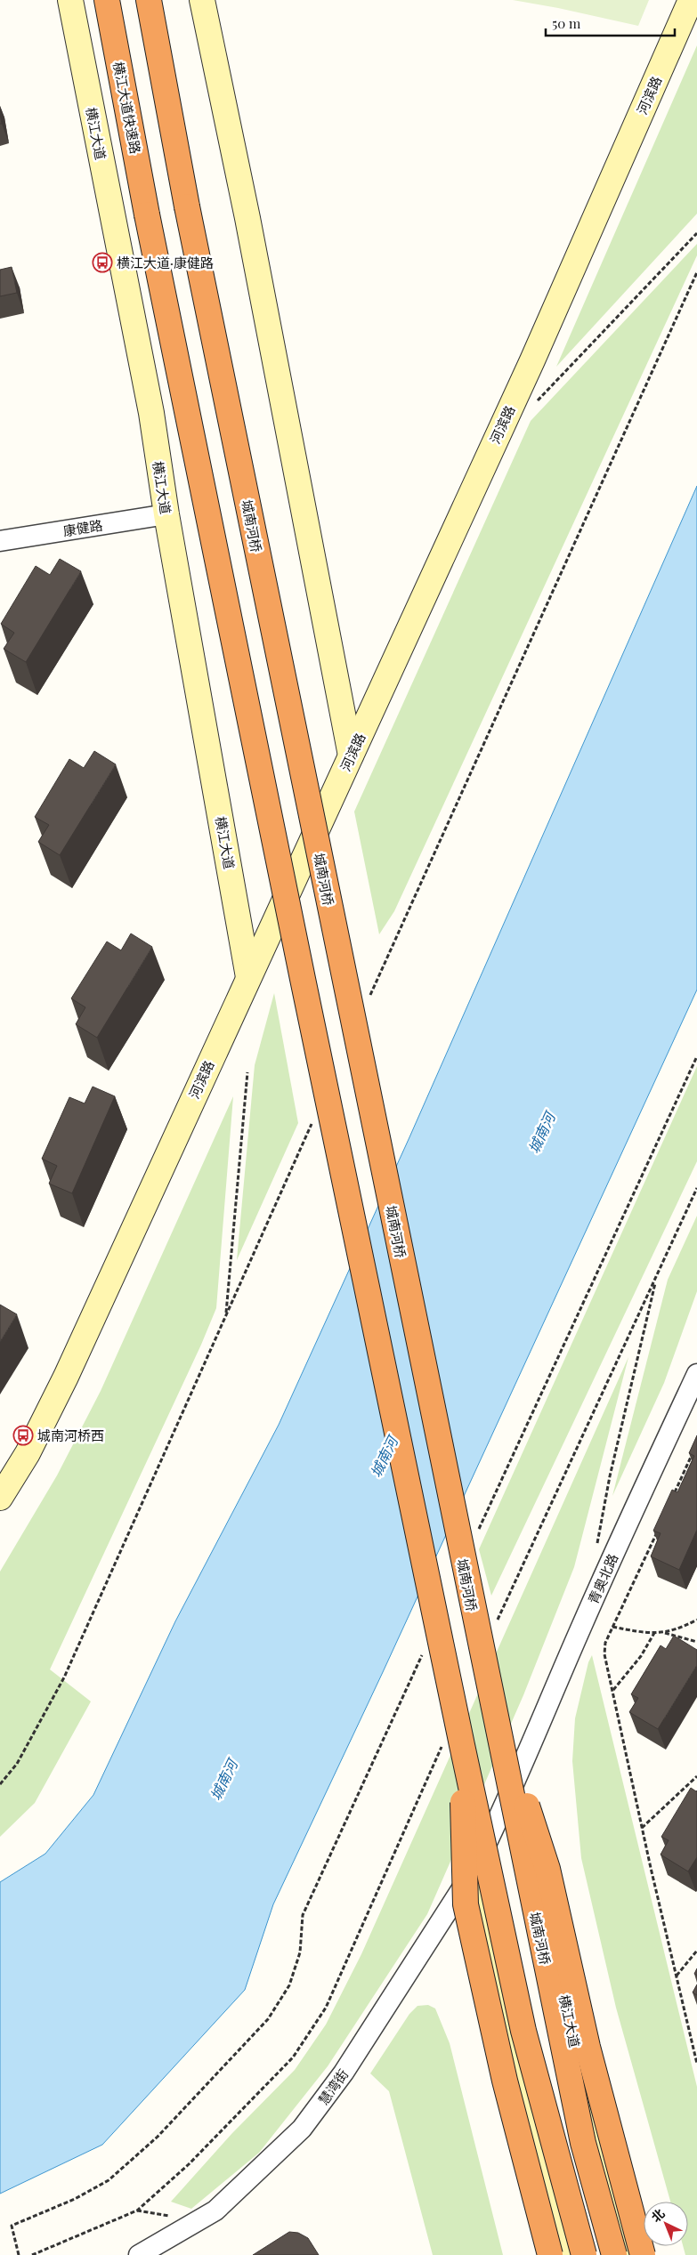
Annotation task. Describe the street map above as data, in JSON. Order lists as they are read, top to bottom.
{
  "streets": {
    "highway": ["横江大道快速路", "城南河桥"],
    "street": [
      "河滨路",
      "横江大道",
      "康健路",
      "青奥北路",
      "慧湾街"
    ]
  },
  "crossings": [
    ["河滨路", "横江大道"],
    ["横江大道", "康健路"],
    ["横江大道", "青奥北路"],
    ["青奥北路", "慧湾街"]
  ],
  "water": ["城南河"],
  "places": {
    "bus stop": ["横江大道·康健路", "城南河桥西"]
  },
  "scale_bar": "50 m",
  "north": "top left"
}
